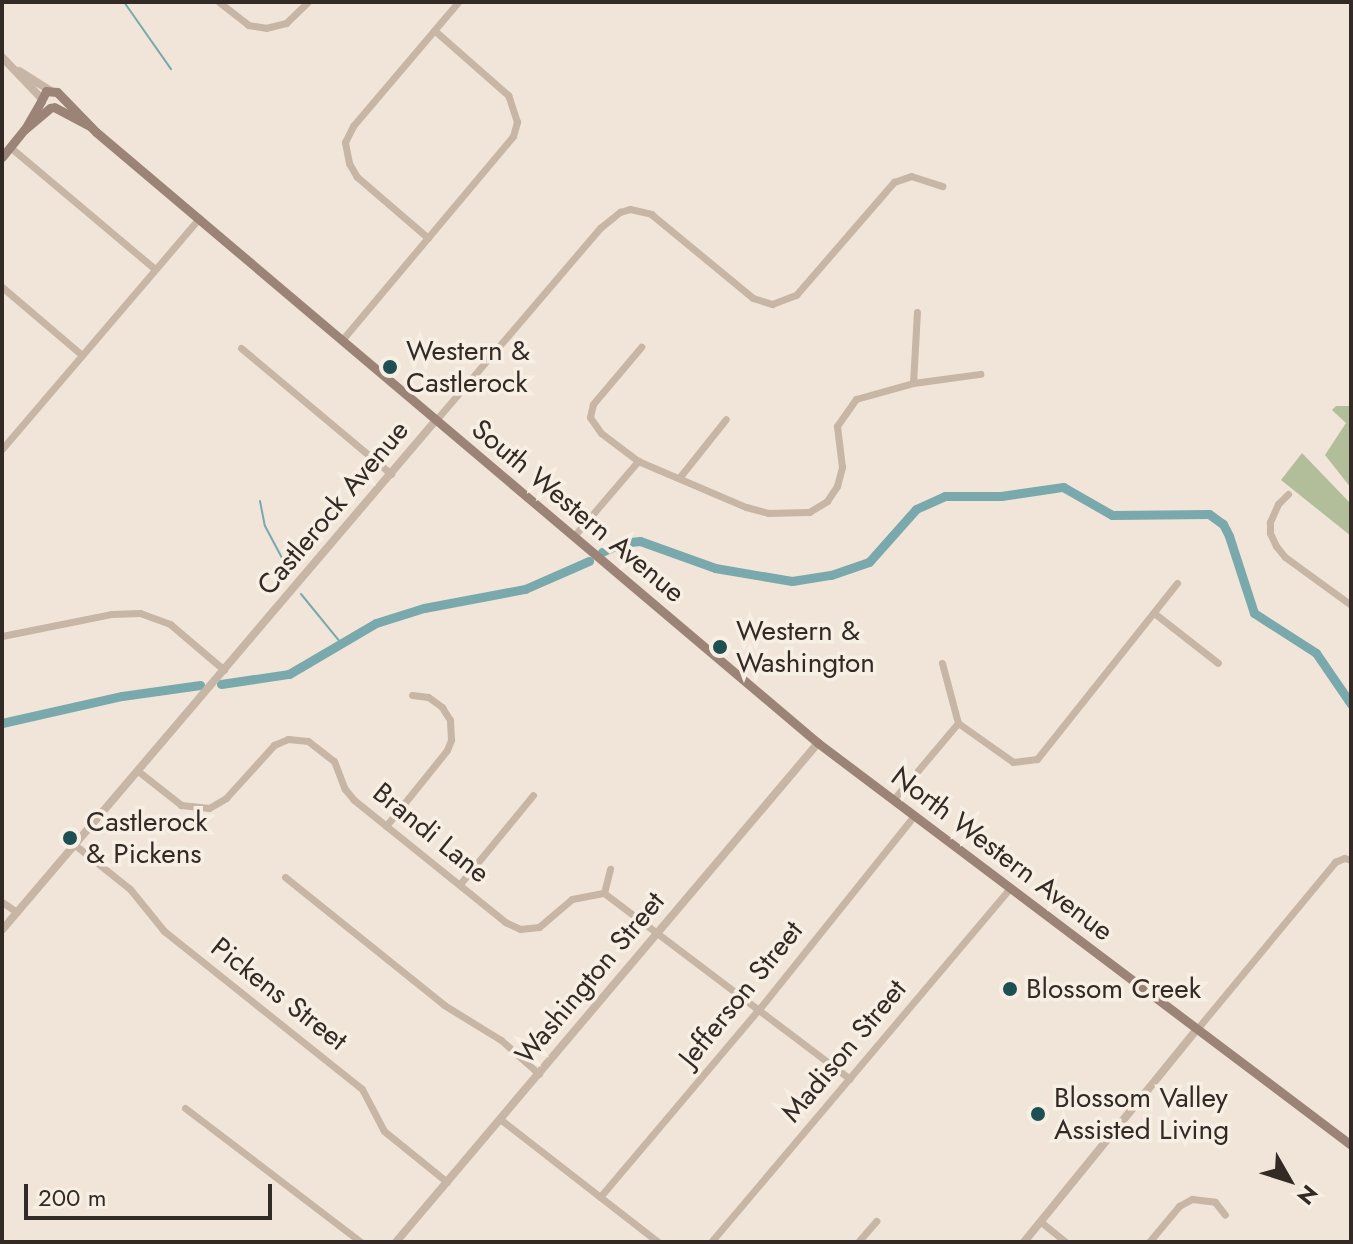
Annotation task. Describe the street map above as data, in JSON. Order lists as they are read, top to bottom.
{
  "streets": {
    "main road": ["South Western Avenue", "North Western Avenue"],
    "street": [
      "Castlerock Avenue",
      "Brandi Lane",
      "Washington Street",
      "Pickens Street",
      "Jefferson Street",
      "Madison Street"
    ]
  },
  "crossings": [
    ["Castlerock Avenue", "South Western Avenue"],
    ["Castlerock Avenue", "Brandi Lane"],
    ["Castlerock Avenue", "Pickens Street"],
    ["South Western Avenue", "North Western Avenue"],
    ["South Western Avenue", "Washington Street"],
    ["North Western Avenue", "Washington Street"],
    ["North Western Avenue", "Jefferson Street"],
    ["North Western Avenue", "Madison Street"],
    ["Washington Street", "Pickens Street"]
  ],
  "places": [
    "Western & Castlerock",
    "Western & Washington",
    "Castlerock & Pickens",
    "Blossom Creek",
    "Blossom Valley Assisted Living"
  ],
  "scale_bar": "200 m",
  "north": "bottom right"
}
